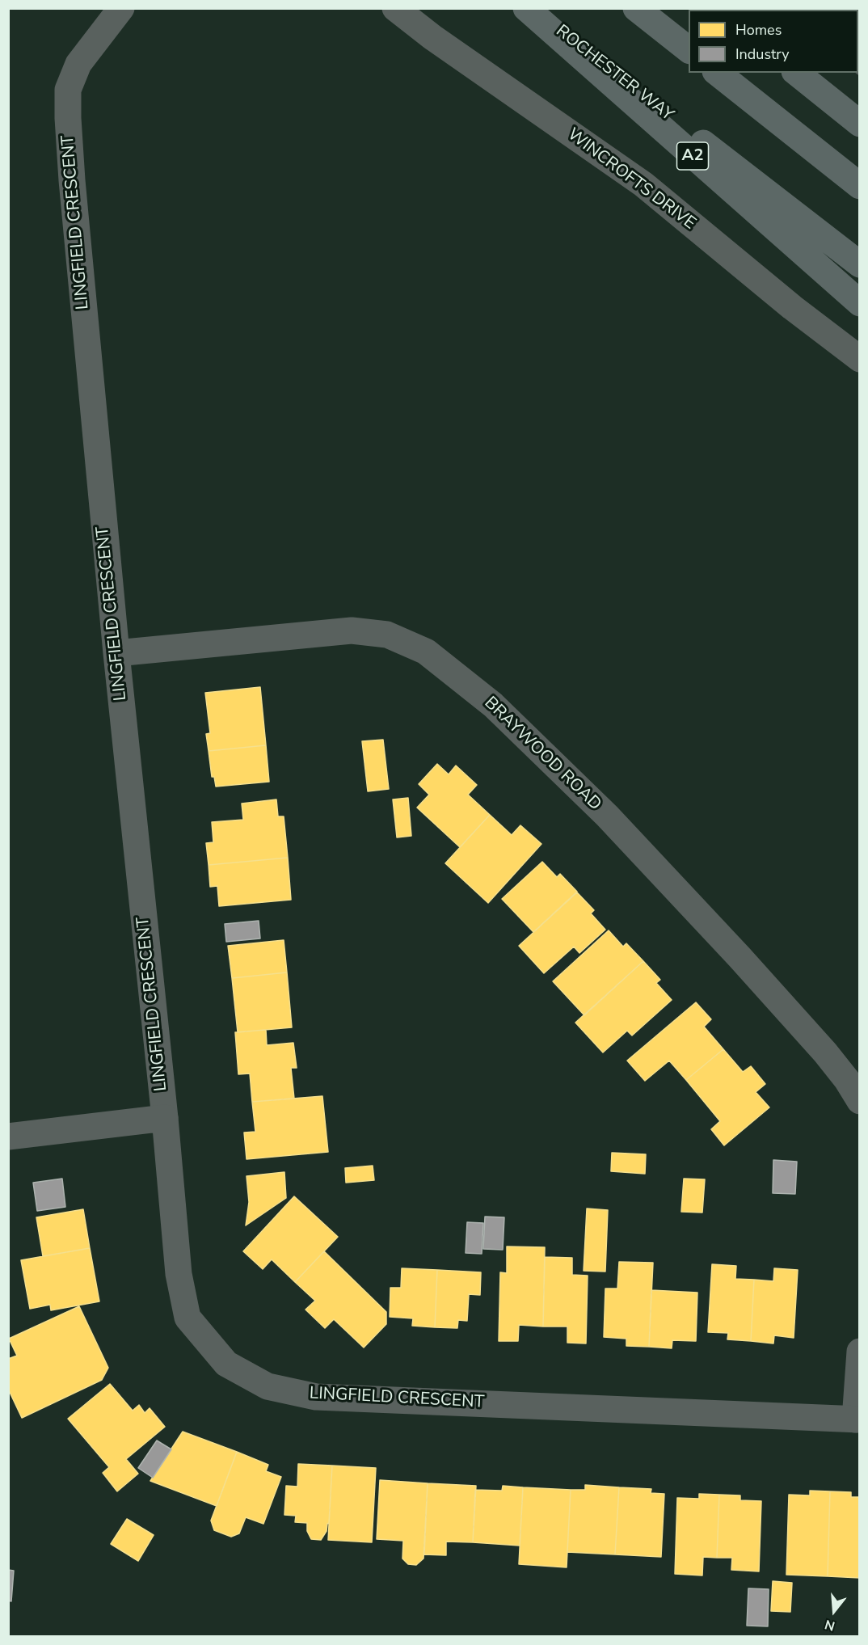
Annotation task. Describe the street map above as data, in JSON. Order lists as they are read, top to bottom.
{
  "streets": {
    "highway": ["ROCHESTER WAY", "A2"],
    "street": ["WINCROFTS DRIVE", "LINGFIELD CRESCENT", "BRAYWOOD ROAD"]
  },
  "crossings": [
    ["ROCHESTER WAY", "A2"],
    ["LINGFIELD CRESCENT", "BRAYWOOD ROAD"]
  ],
  "legend": ["Homes", "Industry"],
  "north": "bottom"
}
